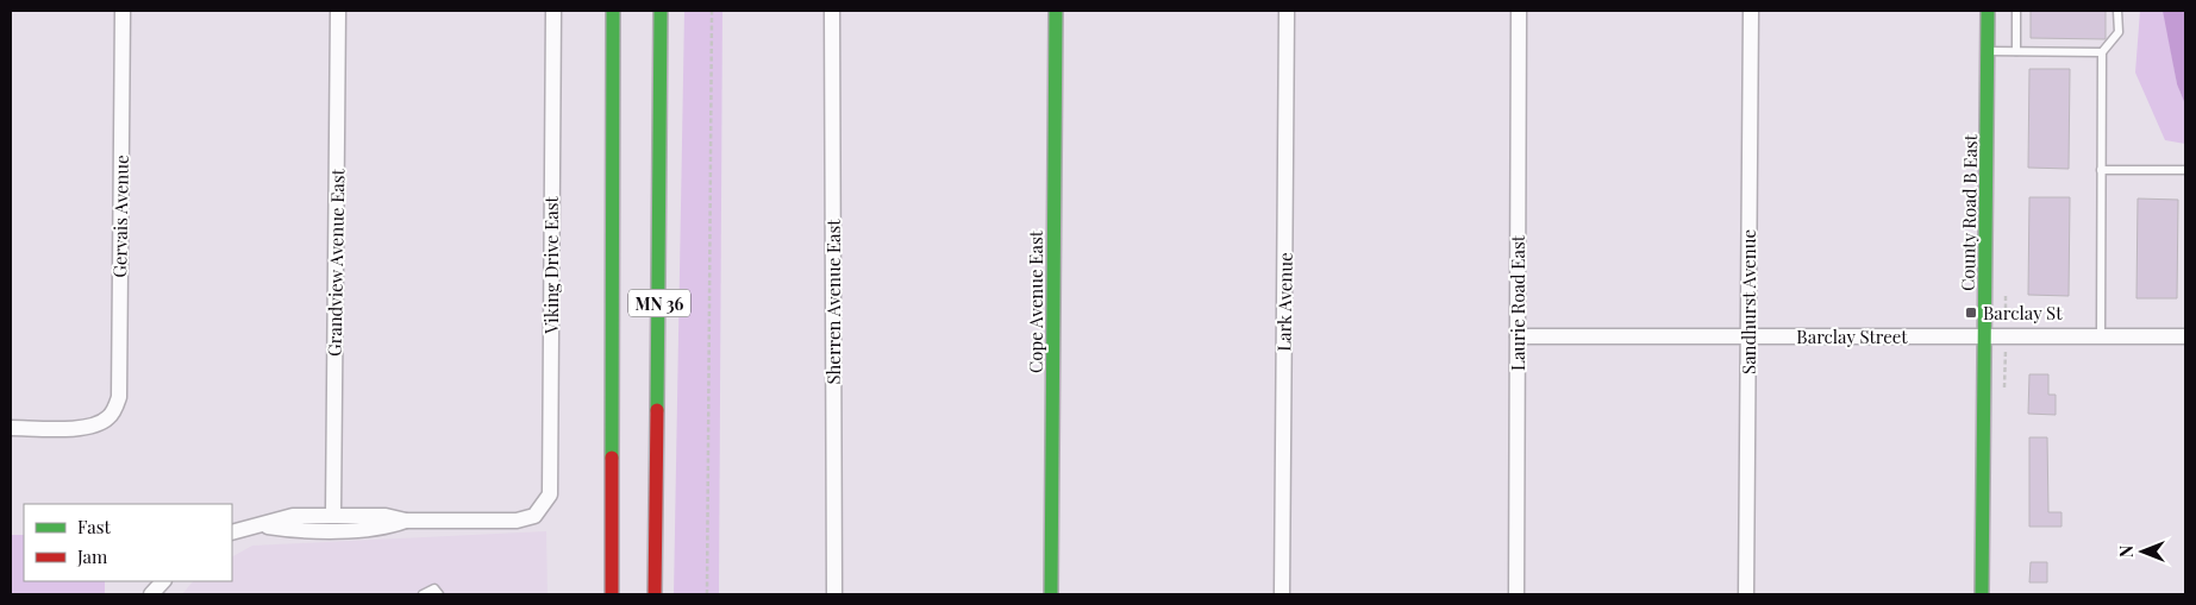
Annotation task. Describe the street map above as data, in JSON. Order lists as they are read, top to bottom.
{
  "streets": {
    "main road": ["County Road B East", "Cope Avenue East", "MN 36"],
    "street": [
      "Gervais Avenue",
      "Grandview Avenue East",
      "Viking Drive East",
      "Sherren Avenue East",
      "Lark Avenue",
      "Sandhurst Avenue",
      "Laurie Road East",
      "Barclay Street"
    ]
  },
  "crossings": [
    ["County Road B East", "Barclay Street"],
    ["Sandhurst Avenue", "Barclay Street"],
    ["Laurie Road East", "Barclay Street"]
  ],
  "places": {
    "transit": ["Barclay St"]
  },
  "legend": ["Fast", "Jam"],
  "north": "left"
}
